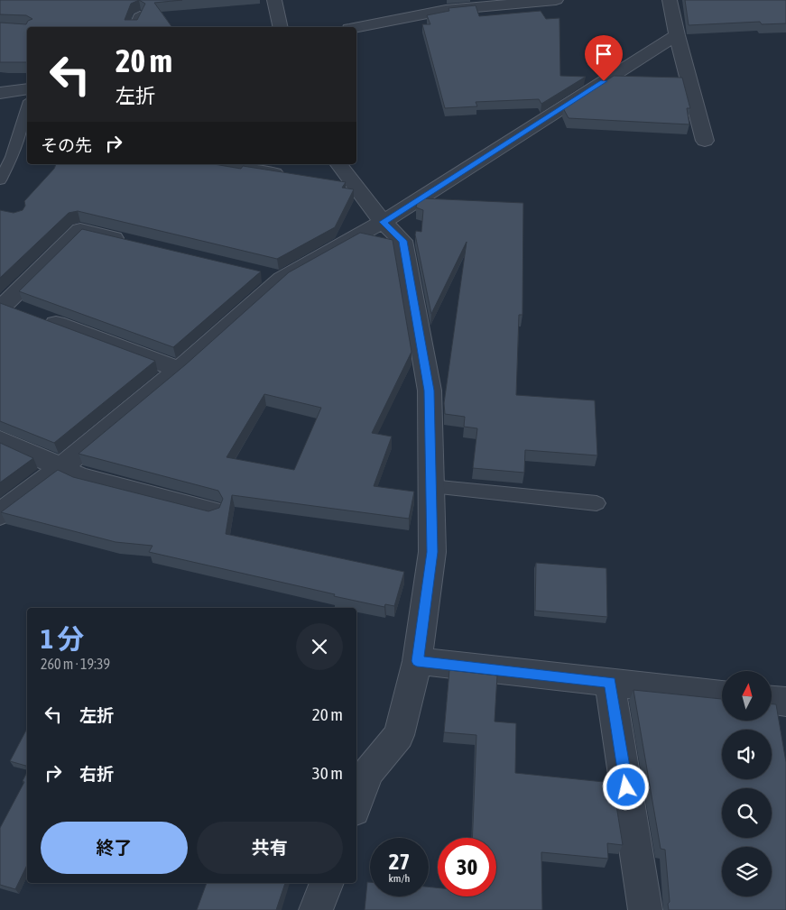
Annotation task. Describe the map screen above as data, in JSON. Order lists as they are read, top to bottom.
{
  "north": "top",
  "page": {
    "turn": ["20 m", "左折"],
    "then": "その先",
    "heading": ["1 分", "260 m · 19:39"],
    "list": [
      {
        "name": "左折",
        "value": "20 m"
      },
      {
        "name": "右折",
        "value": "30 m"
      }
    ],
    "buttons": ["終了", "共有"],
    "speed": "27 km/h",
    "limit": "30"
  }
}
